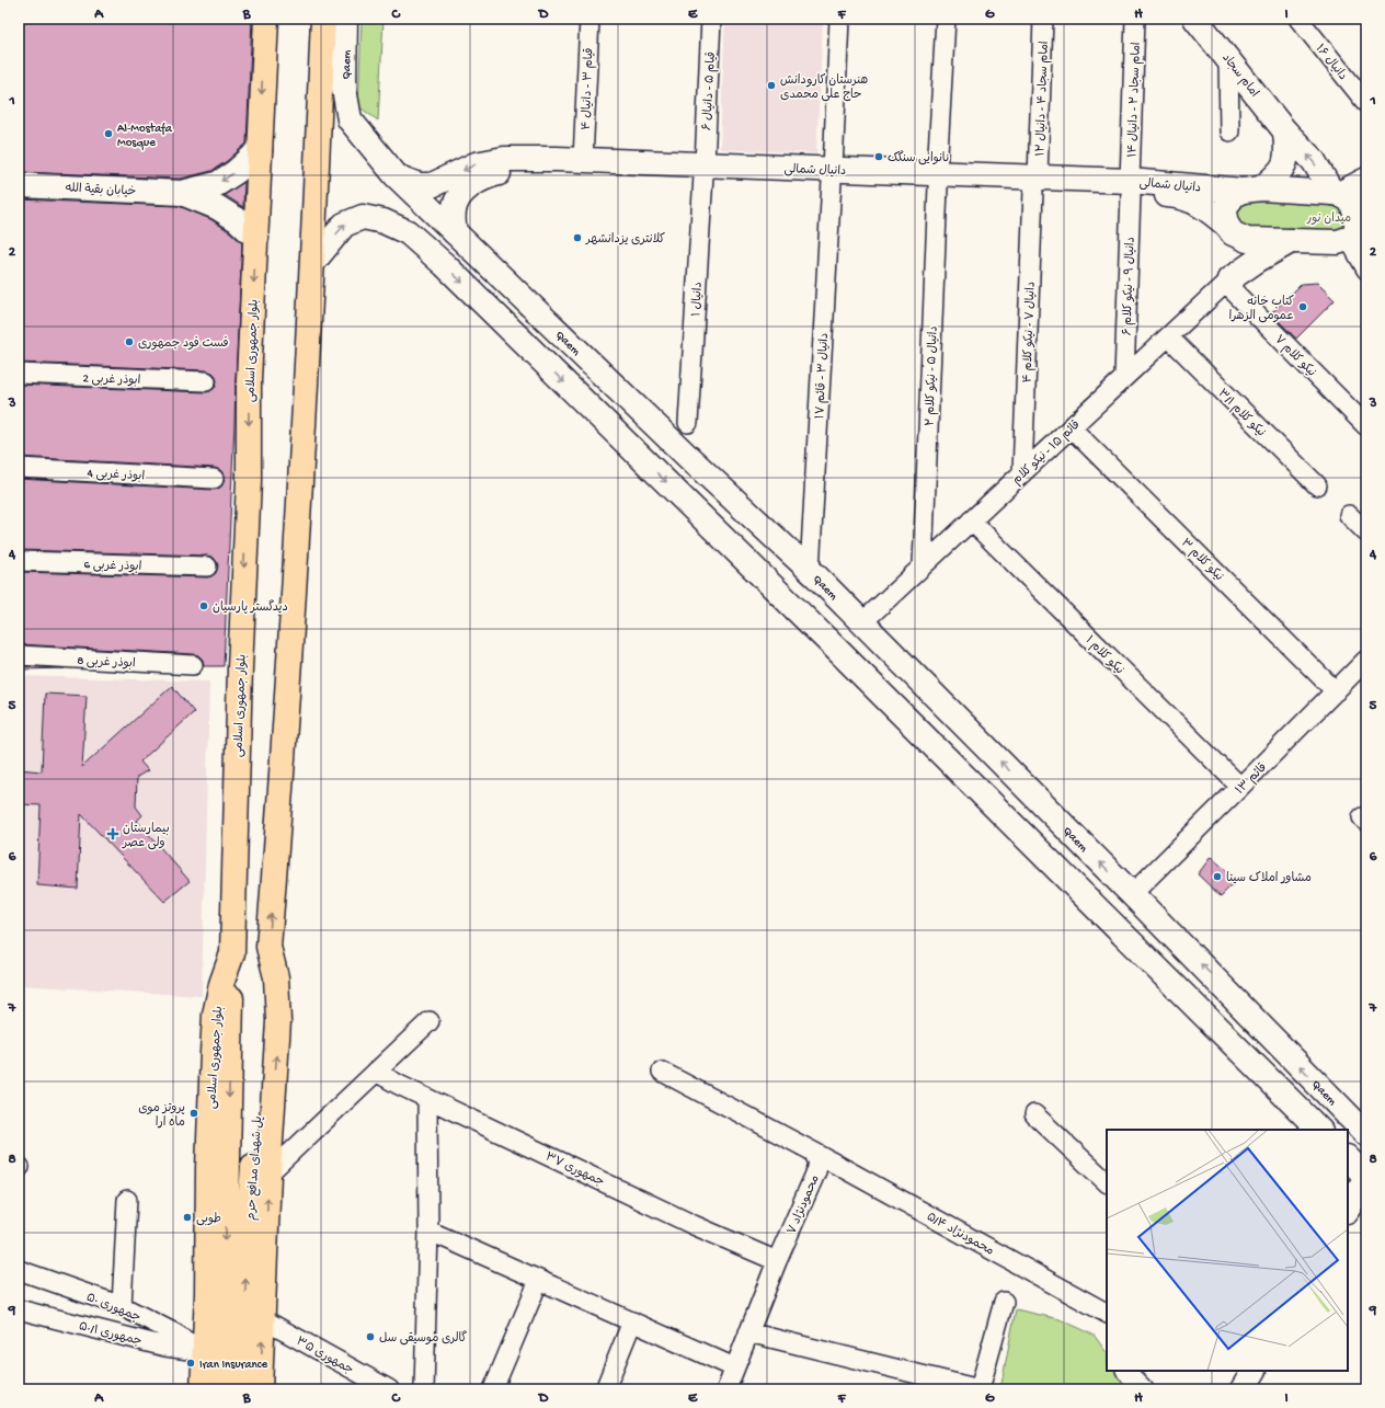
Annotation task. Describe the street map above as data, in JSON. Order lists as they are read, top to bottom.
{
  "streets": {
    "main road": [
      "Qaem",
      "امام سجاد",
      "دانیال شمالی",
      "خیابان بقیة الله",
      "بلوار جمهوری اسلامی",
      "پل شهدای مدافع حرم"
    ],
    "street": [
      "دانیال ۱۶",
      "قیام ۳ - دانیال ۴",
      "قیام ۵ - دانیال ۶",
      "امام سجاد ۴ - دانیال ۱۲",
      "امام سجاد ۲ - دانیال ۱۴",
      "دانیال ۹ - نیکو کلام ۶",
      "دانیال ۱",
      "دانیال ۷ - نیکو کلام ۴",
      "نیکو کلام ٧",
      "دانیال ۳ - قائم ۱۷",
      "دانیال ۵ - نیکو کلام ۲",
      "ابوذر غربی 2",
      "نیکو کلام ۳/۱",
      "قائم ۱۵ - نیکو کلام",
      "ابوذر غربی 4",
      "نیکو کلام ۳",
      "ابوذر غربی 6",
      "نیکو کلام ۱",
      "ابوذر غربی 8",
      "قائم ۱۳",
      "جمهوری ۳۷",
      "محمودنژاد ۷",
      "محمودنژاد ۵/۴",
      "جمهوری ۵۰",
      "جمهوری ۵۰/۱",
      "جمهوری ۳۵"
    ]
  },
  "crossings": [
    ["Qaem", "دانیال شمالی"],
    ["Qaem", "دانیال ۳ - قائم ۱۷"],
    ["Qaem", "قائم ۱۵ - نیکو کلام"],
    ["Qaem", "قائم ۱۳"],
    ["قیام ۳ - دانیال ۴", "دانیال شمالی"],
    ["قیام ۵ - دانیال ۶", "دانیال شمالی"],
    ["قیام ۵ - دانیال ۶", "دانیال ۱"],
    ["امام سجاد ۴ - دانیال ۱۲", "دانیال شمالی"],
    ["امام سجاد ۴ - دانیال ۱۲", "دانیال ۷ - نیکو کلام ۴"],
    ["امام سجاد ۲ - دانیال ۱۴", "دانیال شمالی"],
    ["امام سجاد ۲ - دانیال ۱۴", "دانیال ۹ - نیکو کلام ۶"],
    ["دانیال شمالی", "دانیال ۹ - نیکو کلام ۶"],
    ["دانیال شمالی", "دانیال ۱"],
    ["دانیال شمالی", "دانیال ۷ - نیکو کلام ۴"],
    ["دانیال شمالی", "دانیال ۳ - قائم ۱۷"],
    ["دانیال شمالی", "دانیال ۵ - نیکو کلام ۲"],
    ["خیابان بقیة الله", "بلوار جمهوری اسلامی"],
    ["دانیال ۹ - نیکو کلام ۶", "قائم ۱۵ - نیکو کلام"],
    ["دانیال ۷ - نیکو کلام ۴", "قائم ۱۵ - نیکو کلام"],
    ["بلوار جمهوری اسلامی", "پل شهدای مدافع حرم"],
    ["بلوار جمهوری اسلامی", "جمهوری ۵۰"],
    ["بلوار جمهوری اسلامی", "جمهوری ۵۰/۱"],
    ["نیکو کلام ٧", "قائم ۱۵ - نیکو کلام"],
    ["دانیال ۵ - نیکو کلام ۲", "قائم ۱۵ - نیکو کلام"],
    ["نیکو کلام ۳/۱", "قائم ۱۵ - نیکو کلام"],
    ["قائم ۱۵ - نیکو کلام", "نیکو کلام ۳"],
    ["قائم ۱۵ - نیکو کلام", "نیکو کلام ۱"],
    ["نیکو کلام ۳", "قائم ۱۳"],
    ["نیکو کلام ۱", "قائم ۱۳"],
    ["جمهوری ۳۷", "محمودنژاد ۷"],
    ["محمودنژاد ۷", "محمودنژاد ۵/۴"],
    ["جمهوری ۵۰", "جمهوری ۵۰/۱"]
  ],
  "one_way": ["امام سجاد"],
  "parks": ["میدان نور"],
  "places": {
    "other": [
      "هنرستان کارودانش حاج علی محمدی",
      "Al-Mostafa Mosque",
      "نانوایی سنگک",
      "کلانتری یزدانشهر",
      "کتاب خانه عمومی الزهرا",
      "فست فود جمهوری",
      "دیدگستر پارسیان",
      "مشاور املاک سینا",
      "پروتز موی ماه ارا",
      "طوبی",
      "گالری موسیقی سل",
      "Iran Insurance"
    ],
    "health": ["بیمارستان ولی عصر"]
  },
  "grid": {
    "columns": [
      "A",
      "B",
      "C",
      "D",
      "E",
      "F",
      "G",
      "H",
      "I"
    ],
    "rows": [
      "1",
      "2",
      "3",
      "4",
      "5",
      "6",
      "7",
      "8",
      "9"
    ]
  }
}
